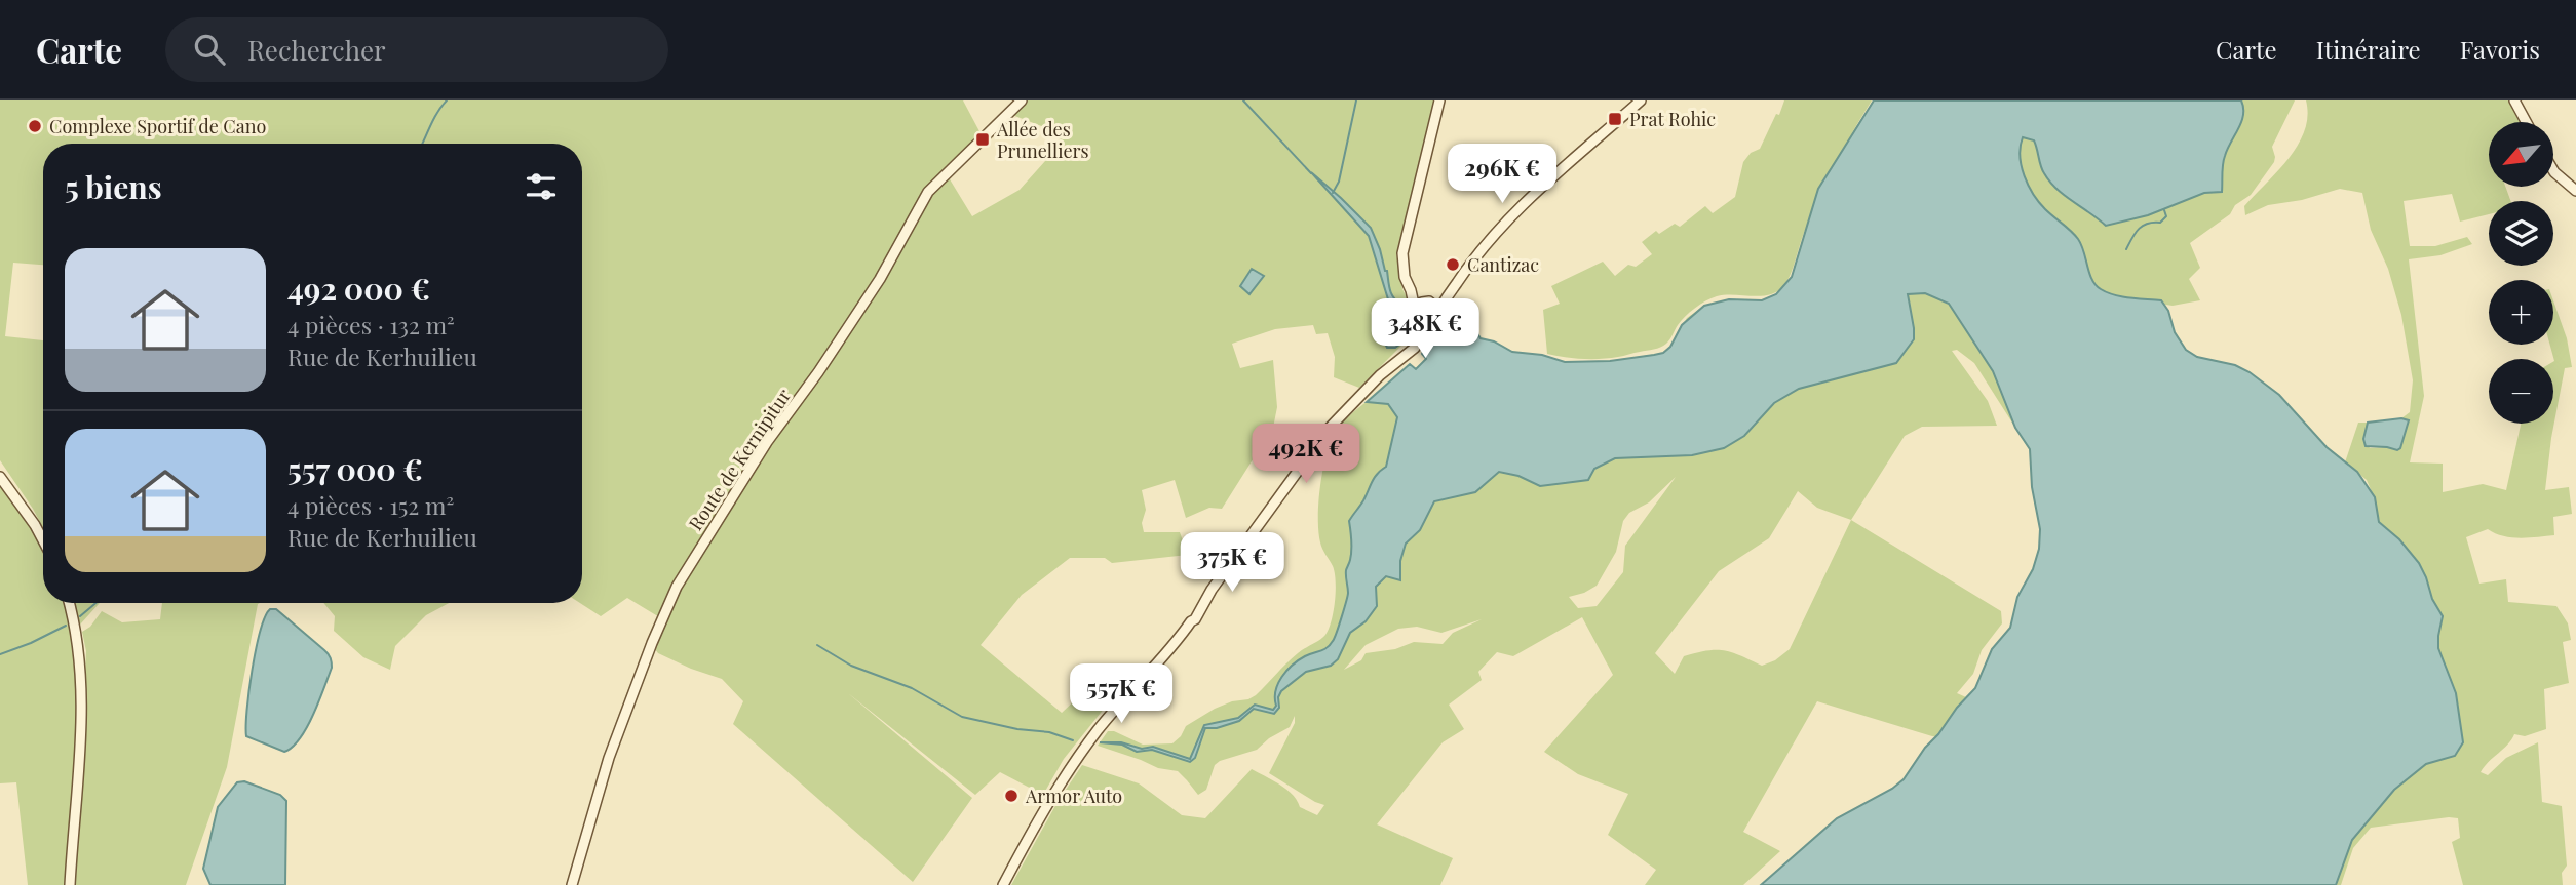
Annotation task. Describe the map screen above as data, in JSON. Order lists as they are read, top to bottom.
{
  "streets": {
    "main road": ["Route de Kernipitur"]
  },
  "places": {
    "transit": ["Prat Rohic", "Allée des Prunelliers"],
    "other": ["Complexe Sportif de Cano", "Cantizac", "Armor Auto"]
  },
  "north": "bottom left",
  "page": {
    "header": "Carte",
    "search": "Rechercher",
    "nav": ["Carte", "Itinéraire", "Favoris"],
    "map_buttons": ["+", "−"],
    "price": [
      "296K €",
      "348K €",
      "492K €",
      "375K €",
      "557K €"
    ],
    "heading": "5 biens",
    "list": [
      {
        "name": "492 000 €",
        "note": "4 pièces · 132 m² · Rue de Kerhuilieu"
      },
      {
        "name": "557 000 €",
        "note": "4 pièces · 152 m² · Rue de Kerhuilieu"
      }
    ]
  }
}
